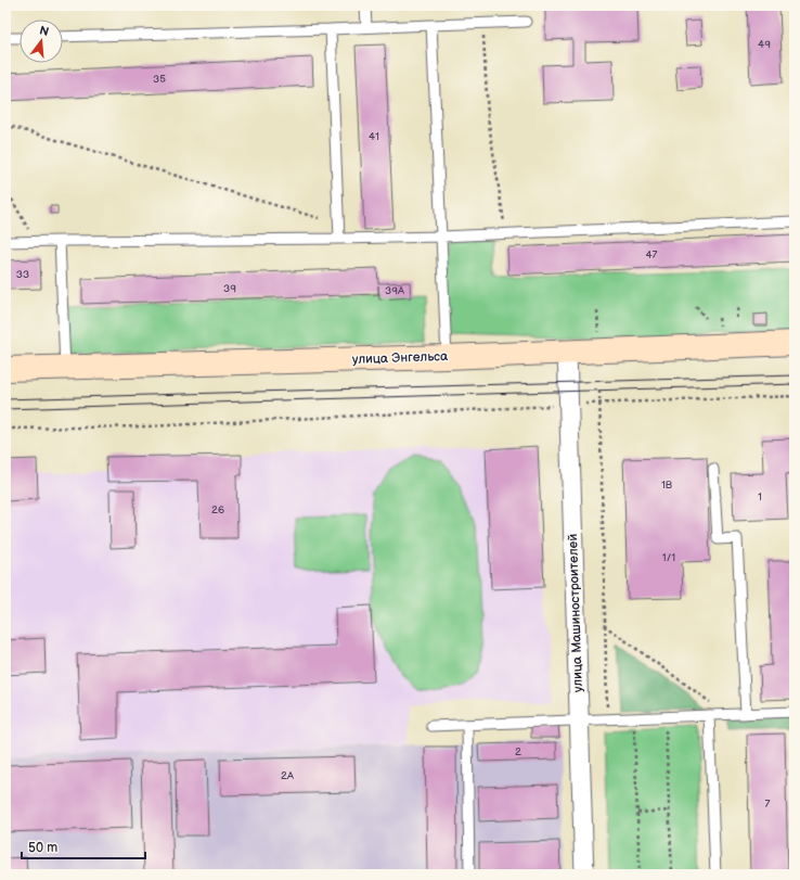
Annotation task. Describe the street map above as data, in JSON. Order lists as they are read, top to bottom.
{
  "streets": {
    "main road": ["улица Энгельса"],
    "street": ["улица Машиностроителей"]
  },
  "crossings": [
    ["улица Энгельса", "улица Машиностроителей"]
  ],
  "house_numbers": [
    "49",
    "35",
    "41",
    "47",
    "33",
    "39",
    "39А",
    "1В",
    "1",
    "26",
    "1/1",
    "2",
    "2А",
    "7"
  ],
  "scale_bar": "50 m",
  "north": "top"
}
